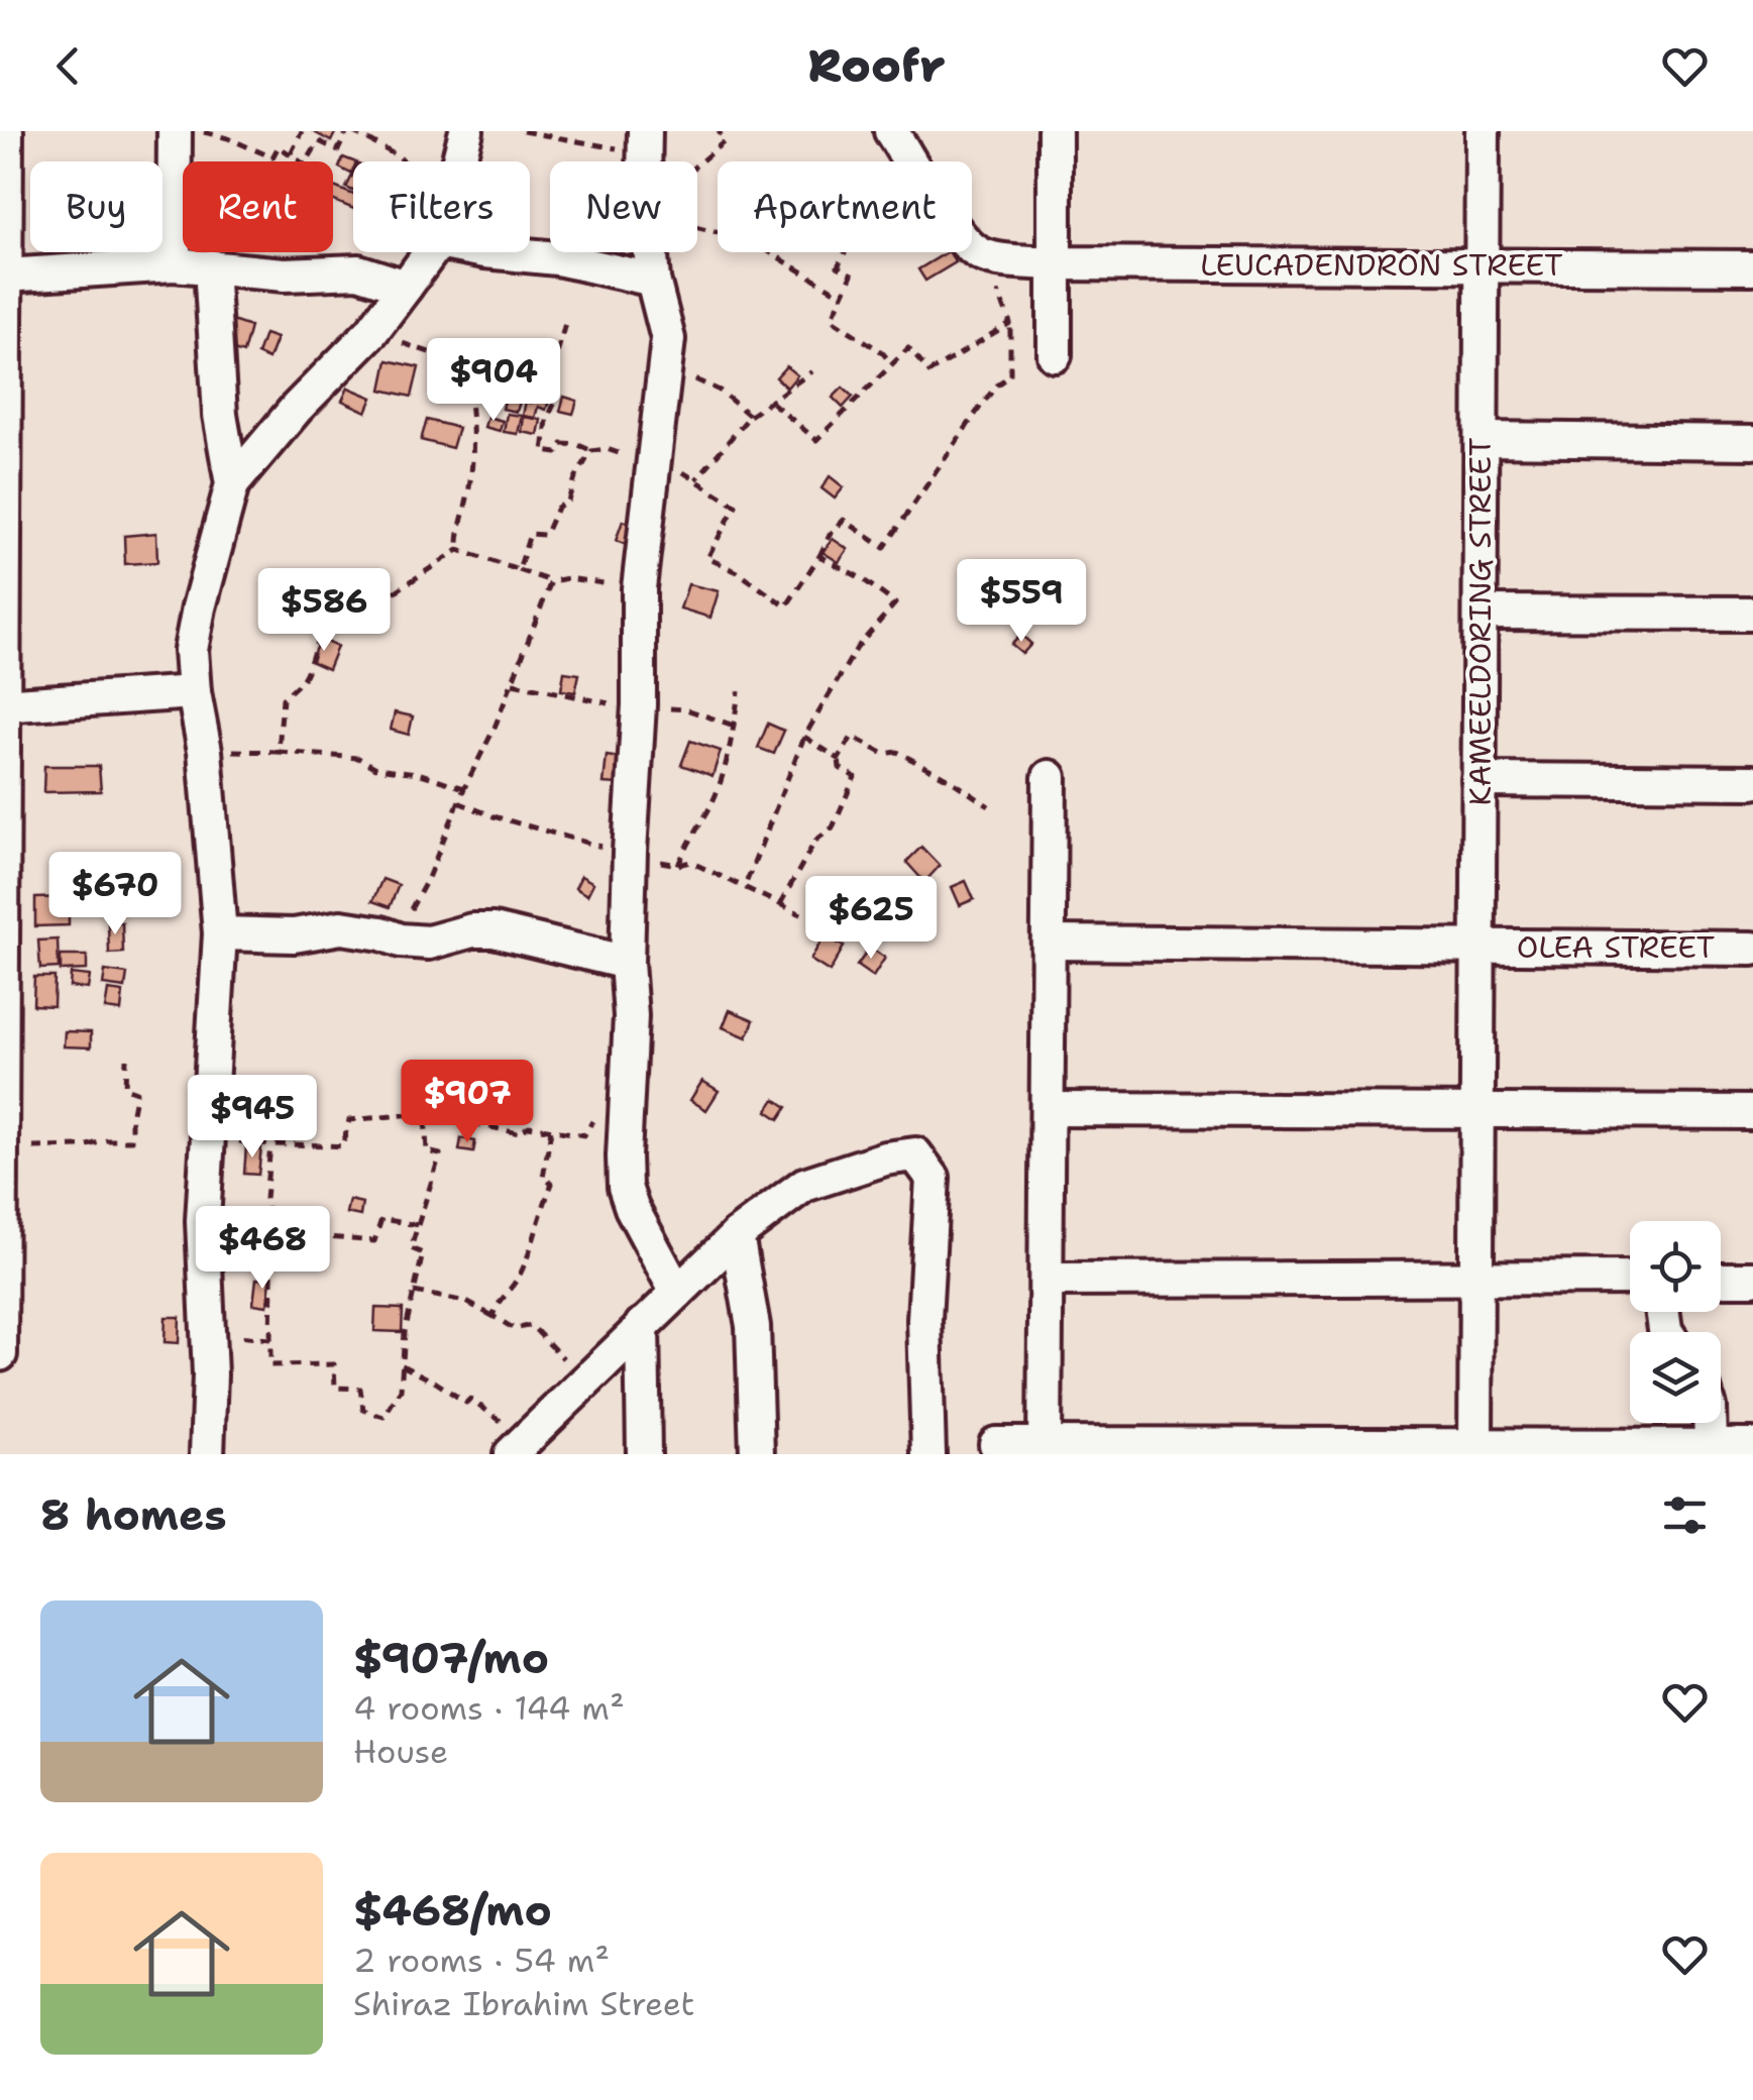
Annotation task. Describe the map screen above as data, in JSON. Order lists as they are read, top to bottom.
{
  "streets": {
    "street": ["LEUCADENDRON STREET", "KAMEELDORING STREET", "OLEA STREET"]
  },
  "crossings": [
    ["LEUCADENDRON STREET", "KAMEELDORING STREET"],
    ["KAMEELDORING STREET", "OLEA STREET"]
  ],
  "page": {
    "header": "Roofr",
    "chip": [
      "Buy",
      "Rent",
      "Filters",
      "New",
      "Apartment"
    ],
    "price": [
      "$904",
      "$559",
      "$586",
      "$670",
      "$625",
      "$907",
      "$945",
      "$468"
    ],
    "heading": "8 homes",
    "list": [
      {
        "name": "$907/mo",
        "note": "4 rooms · 144 m² · House"
      },
      {
        "name": "$468/mo",
        "note": "2 rooms · 54 m² · Shiraz Ibrahim Street"
      }
    ]
  }
}
